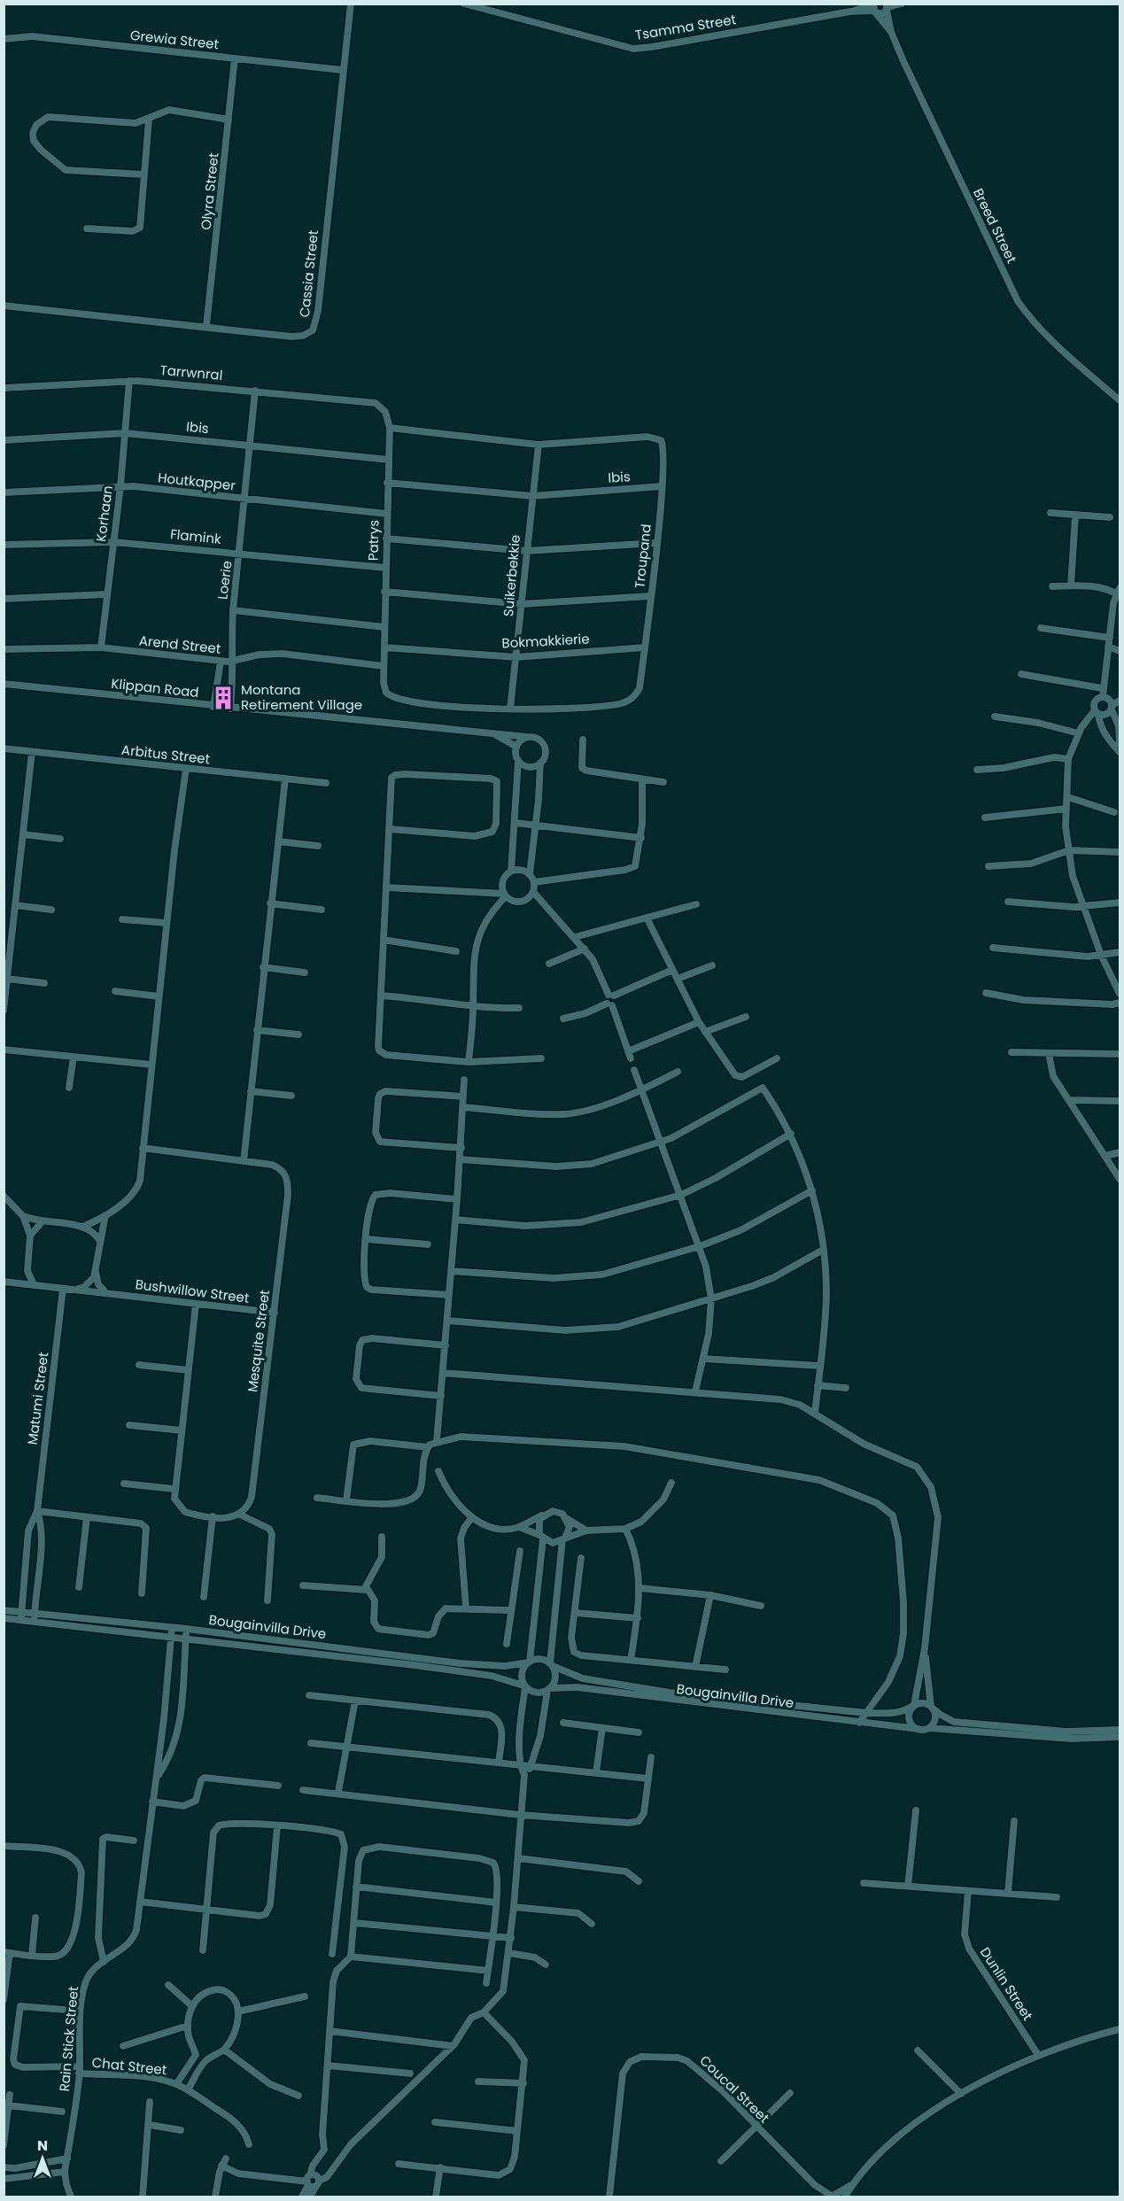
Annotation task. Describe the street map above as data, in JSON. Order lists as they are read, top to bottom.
{
  "streets": {
    "street": [
      "Tsamma Street",
      "Grewia Street",
      "Olyra Street",
      "Breed Street",
      "Cassia Street",
      "Tarrwnral",
      "Ibis",
      "Houtkapper",
      "Korhaan",
      "Flamink",
      "Patrys",
      "Troupand",
      "Suikerbekkie",
      "Loerie",
      "Bokmakkierie",
      "Arend Street",
      "Klippan Road",
      "Arbitus Street",
      "Bushwillow Street",
      "Mesquite Street",
      "Matumi Street",
      "Bougainvilla Drive",
      "Dunlin Street",
      "Rain Stick Street",
      "Chat Street",
      "Coucal Street"
    ]
  },
  "crossings": [
    ["Tsamma Street", "Breed Street"],
    ["Grewia Street", "Olyra Street"],
    ["Grewia Street", "Cassia Street"],
    ["Olyra Street", "Cassia Street"],
    ["Tarrwnral", "Korhaan"],
    ["Tarrwnral", "Patrys"],
    ["Tarrwnral", "Loerie"],
    ["Ibis", "Korhaan"],
    ["Ibis", "Patrys"],
    ["Ibis", "Troupand"],
    ["Ibis", "Suikerbekkie"],
    ["Ibis", "Loerie"],
    ["Houtkapper", "Korhaan"],
    ["Houtkapper", "Patrys"],
    ["Houtkapper", "Loerie"],
    ["Korhaan", "Flamink"],
    ["Korhaan", "Arend Street"],
    ["Flamink", "Patrys"],
    ["Flamink", "Loerie"],
    ["Patrys", "Troupand"],
    ["Patrys", "Suikerbekkie"],
    ["Patrys", "Bokmakkierie"],
    ["Patrys", "Arend Street"],
    ["Troupand", "Suikerbekkie"],
    ["Troupand", "Bokmakkierie"],
    ["Suikerbekkie", "Bokmakkierie"],
    ["Loerie", "Arend Street"],
    ["Loerie", "Klippan Road"],
    ["Bushwillow Street", "Mesquite Street"],
    ["Bushwillow Street", "Matumi Street"],
    ["Matumi Street", "Bougainvilla Drive"],
    ["Bougainvilla Drive", "Rain Stick Street"],
    ["Rain Stick Street", "Chat Street"]
  ],
  "places": {
    "building": ["Montana Retirement Village"]
  },
  "north": "top"
}
